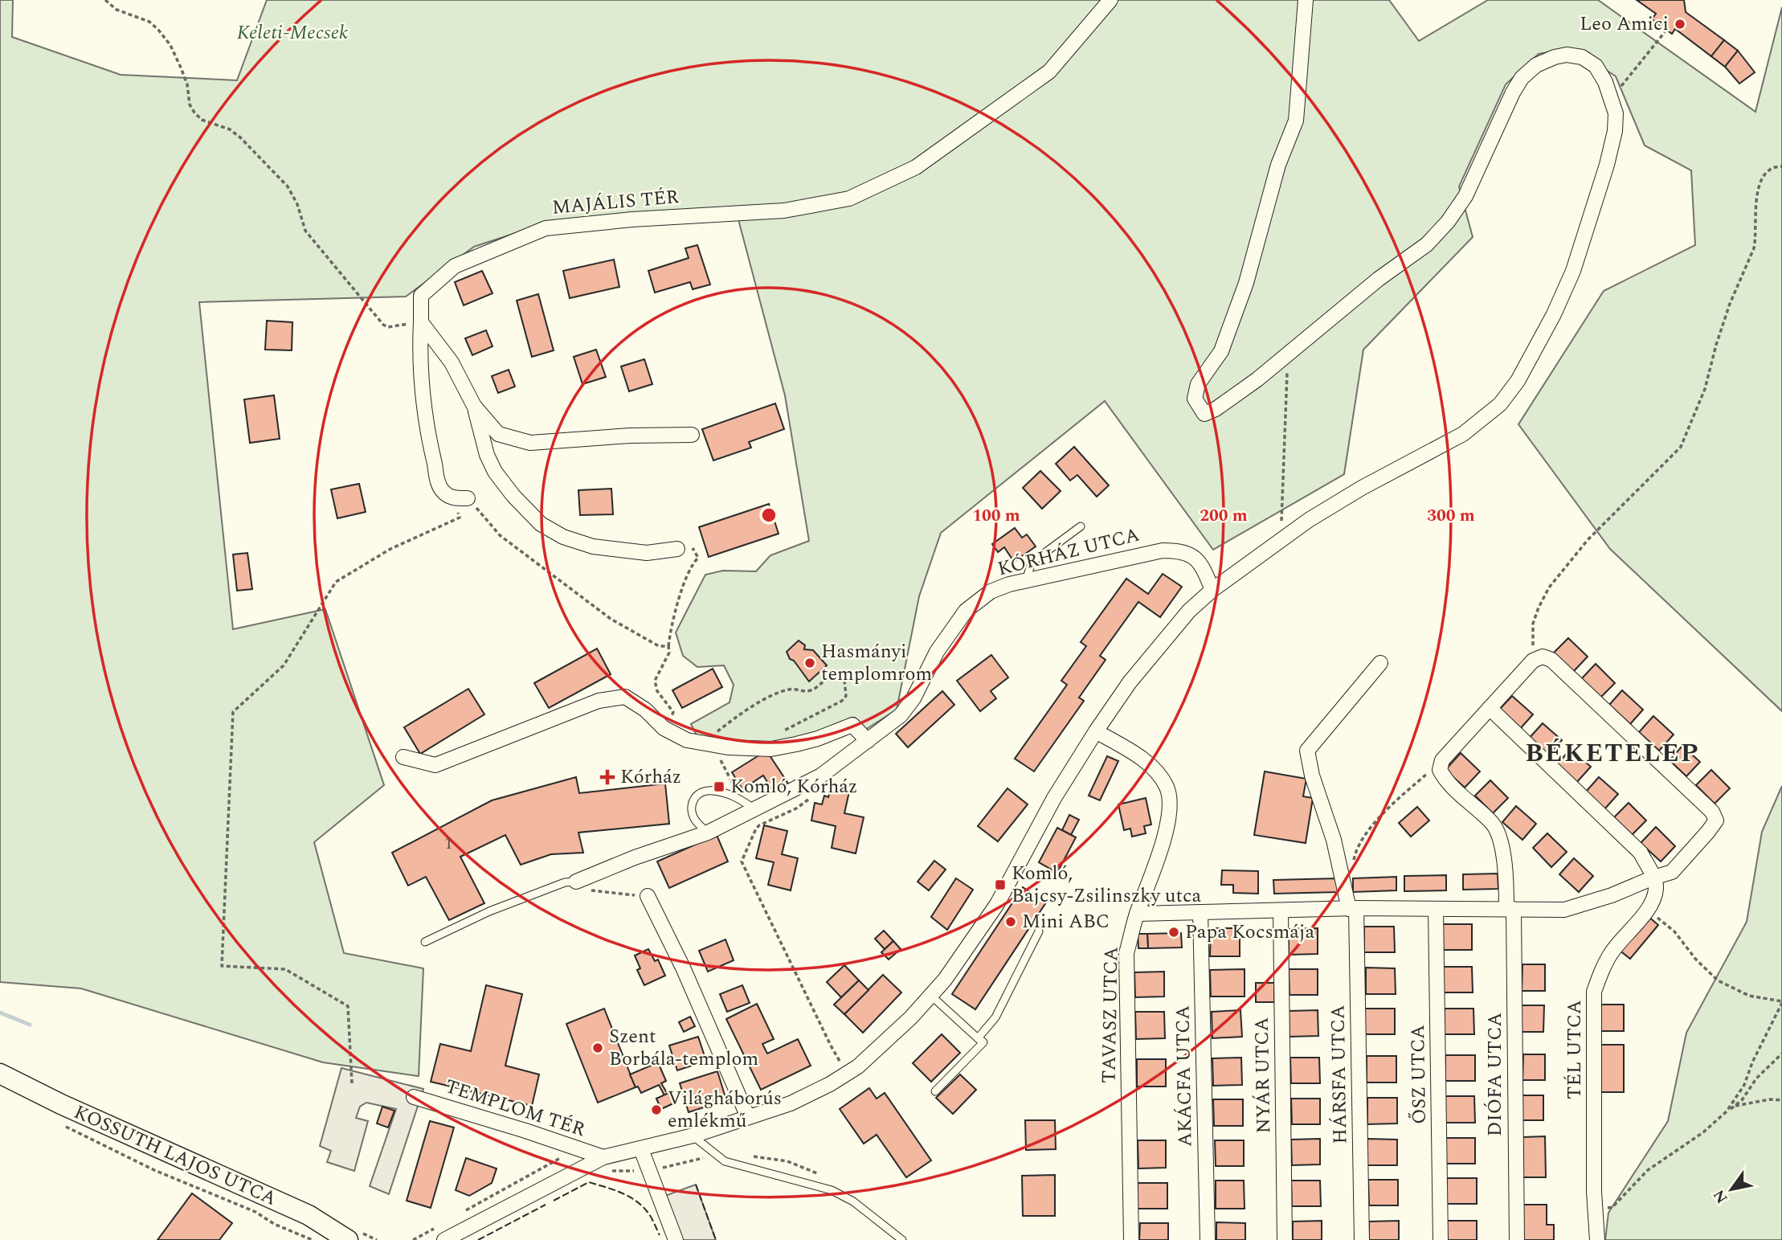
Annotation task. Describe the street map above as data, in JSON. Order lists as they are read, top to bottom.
{
  "streets": {
    "main road": ["KOSSUTH LAJOS UTCA"],
    "street": [
      "MAJÁLIS TÉR",
      "KÓRHÁZ UTCA",
      "TAVASZ UTCA",
      "TÉL UTCA",
      "HÁRSFA UTCA",
      "ŐSZ UTCA",
      "DIÓFA UTCA",
      "NYÁR UTCA",
      "AKÁCFA UTCA",
      "TEMPLOM TÉR"
    ]
  },
  "districts": ["BÉKETELEP"],
  "parks": ["Keleti-Mecsek"],
  "places": {
    "other": [
      "Leo Amici",
      "Hasmányi templomrom",
      "Mini ABC",
      "Papa Kocsmája",
      "Szent Borbála-templom",
      "Világháborús emlékmű"
    ],
    "health": ["Kórház"],
    "transit": ["Komló, Kórház", "Komló, Bajcsy-Zsilinszky utca"]
  },
  "house_numbers": ["1"],
  "north": "bottom left",
  "rings": ["100 m", "200 m", "300 m"]
}
